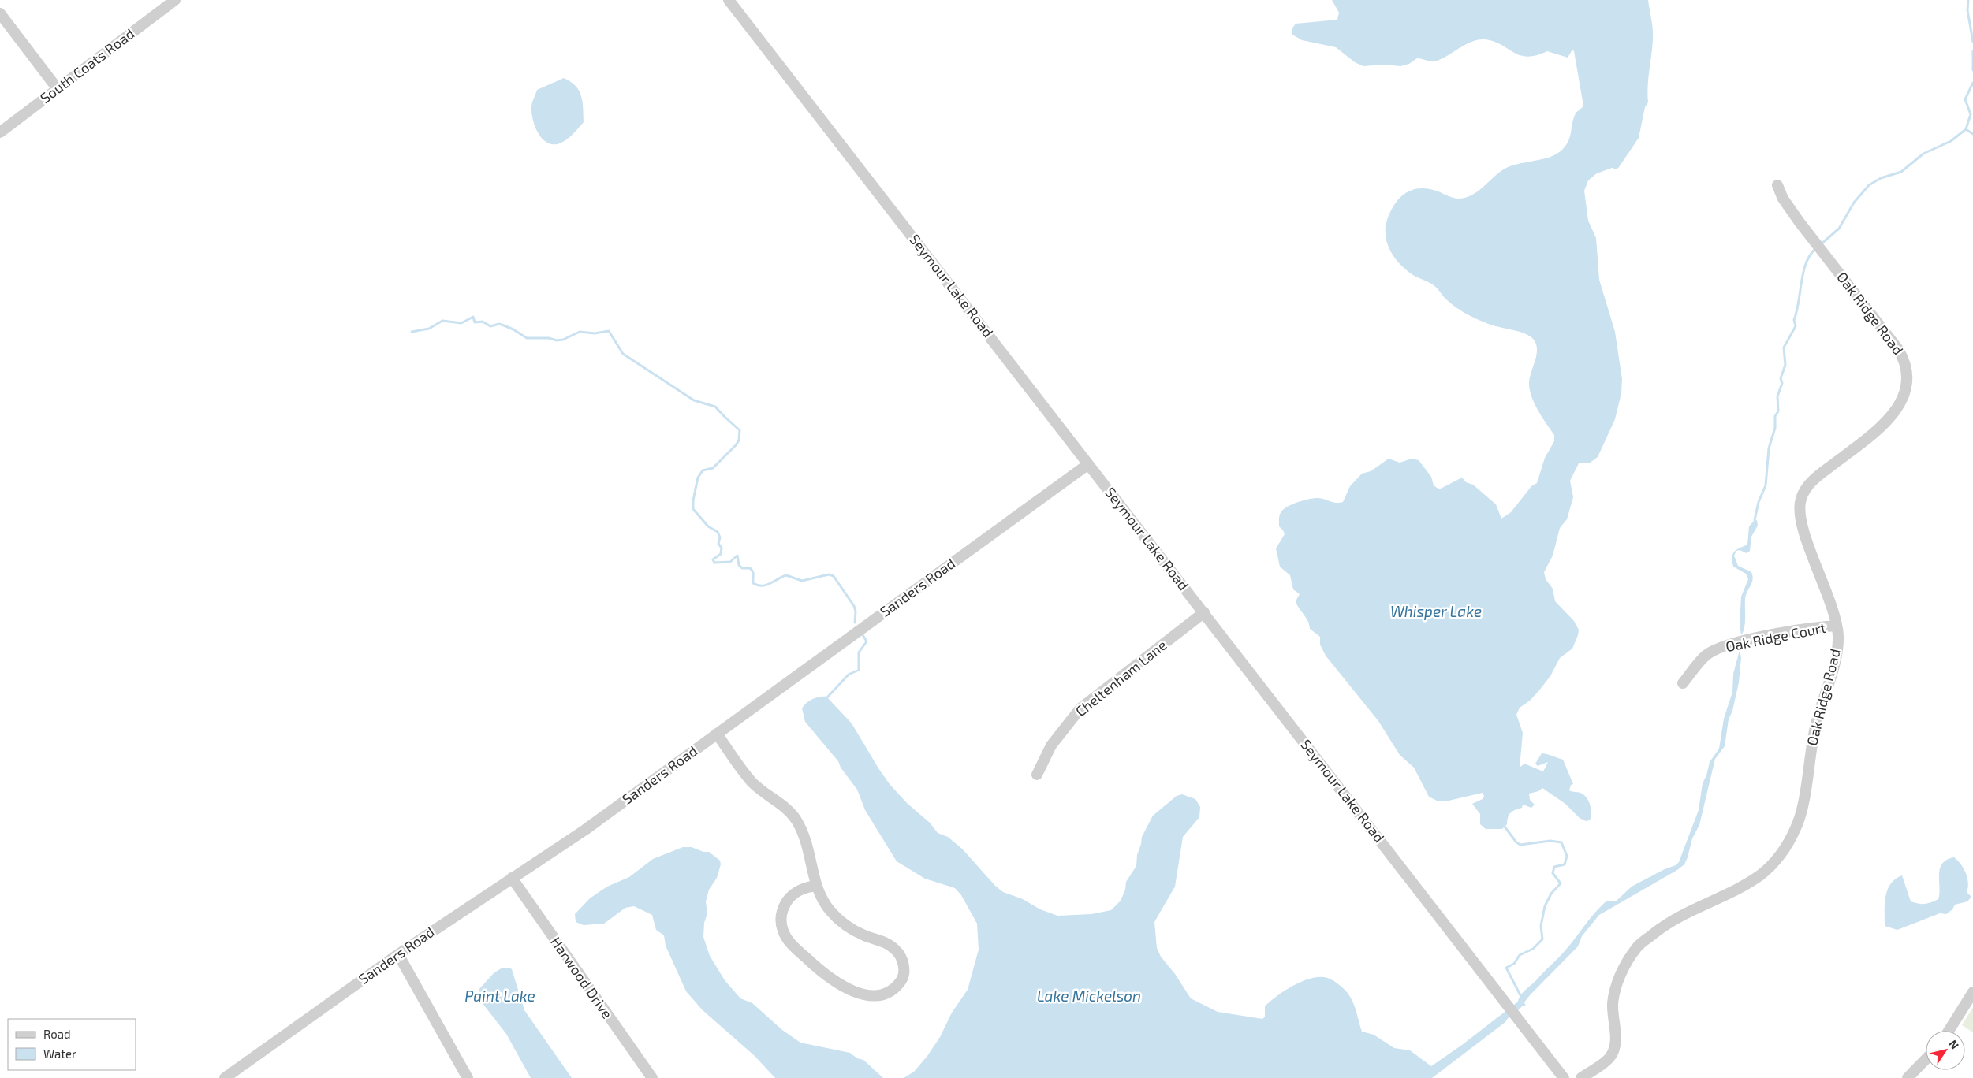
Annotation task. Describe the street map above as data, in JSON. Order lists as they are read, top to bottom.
{
  "streets": {
    "street": [
      "South Coats Road",
      "Seymour Lake Road",
      "Oak Ridge Road",
      "Sanders Road",
      "Oak Ridge Court",
      "Cheltenham Lane",
      "Harwood Drive"
    ]
  },
  "crossings": [
    ["Seymour Lake Road", "Sanders Road"],
    ["Seymour Lake Road", "Cheltenham Lane"],
    ["Oak Ridge Road", "Oak Ridge Court"],
    ["Sanders Road", "Harwood Drive"]
  ],
  "water": ["Whisper Lake", "Paint Lake", "Lake Mickelson"],
  "legend": ["Road", "Water"],
  "north": "top right"
}
